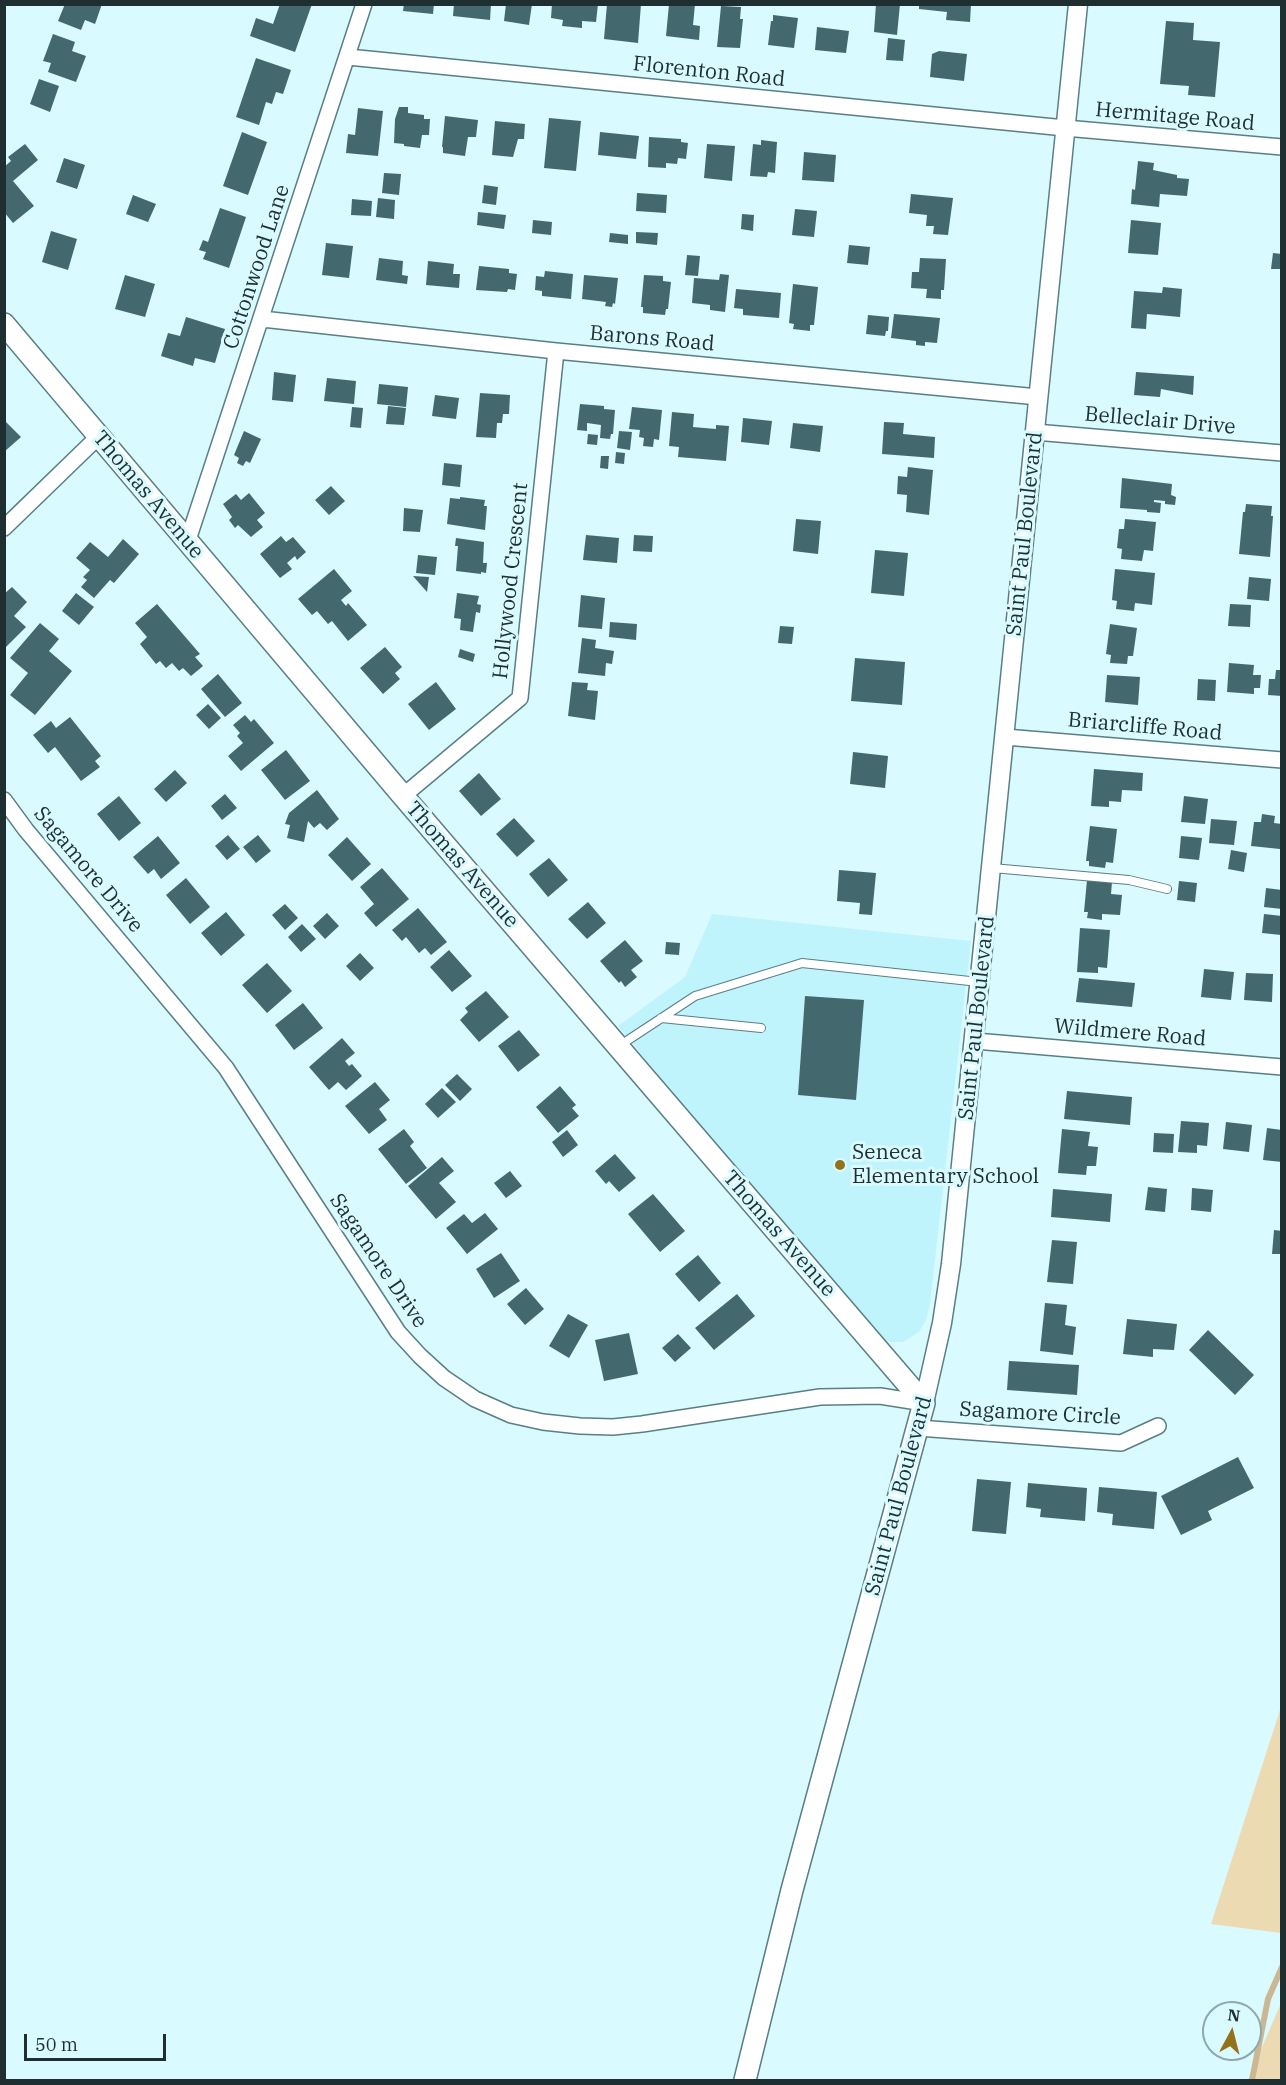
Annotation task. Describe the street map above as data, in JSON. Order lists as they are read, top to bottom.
{
  "streets": {
    "main road": ["Thomas Avenue", "Saint Paul Boulevard"],
    "street": [
      "Florenton Road",
      "Hermitage Road",
      "Cottonwood Lane",
      "Barons Road",
      "Belleclair Drive",
      "Hollywood Crescent",
      "Briarcliffe Road",
      "Sagamore Drive",
      "Wildmere Road",
      "Sagamore Circle"
    ]
  },
  "crossings": [
    ["Florenton Road", "Hermitage Road"],
    ["Florenton Road", "Cottonwood Lane"],
    ["Florenton Road", "Saint Paul Boulevard"],
    ["Hermitage Road", "Saint Paul Boulevard"],
    ["Cottonwood Lane", "Barons Road"],
    ["Cottonwood Lane", "Thomas Avenue"],
    ["Barons Road", "Saint Paul Boulevard"],
    ["Barons Road", "Hollywood Crescent"],
    ["Belleclair Drive", "Saint Paul Boulevard"],
    ["Thomas Avenue", "Saint Paul Boulevard"],
    ["Thomas Avenue", "Hollywood Crescent"],
    ["Thomas Avenue", "Sagamore Drive"],
    ["Saint Paul Boulevard", "Briarcliffe Road"],
    ["Saint Paul Boulevard", "Sagamore Drive"],
    ["Saint Paul Boulevard", "Wildmere Road"],
    ["Saint Paul Boulevard", "Sagamore Circle"]
  ],
  "places": ["Seneca Elementary School"],
  "scale_bar": "50 m",
  "north": "top"
}
